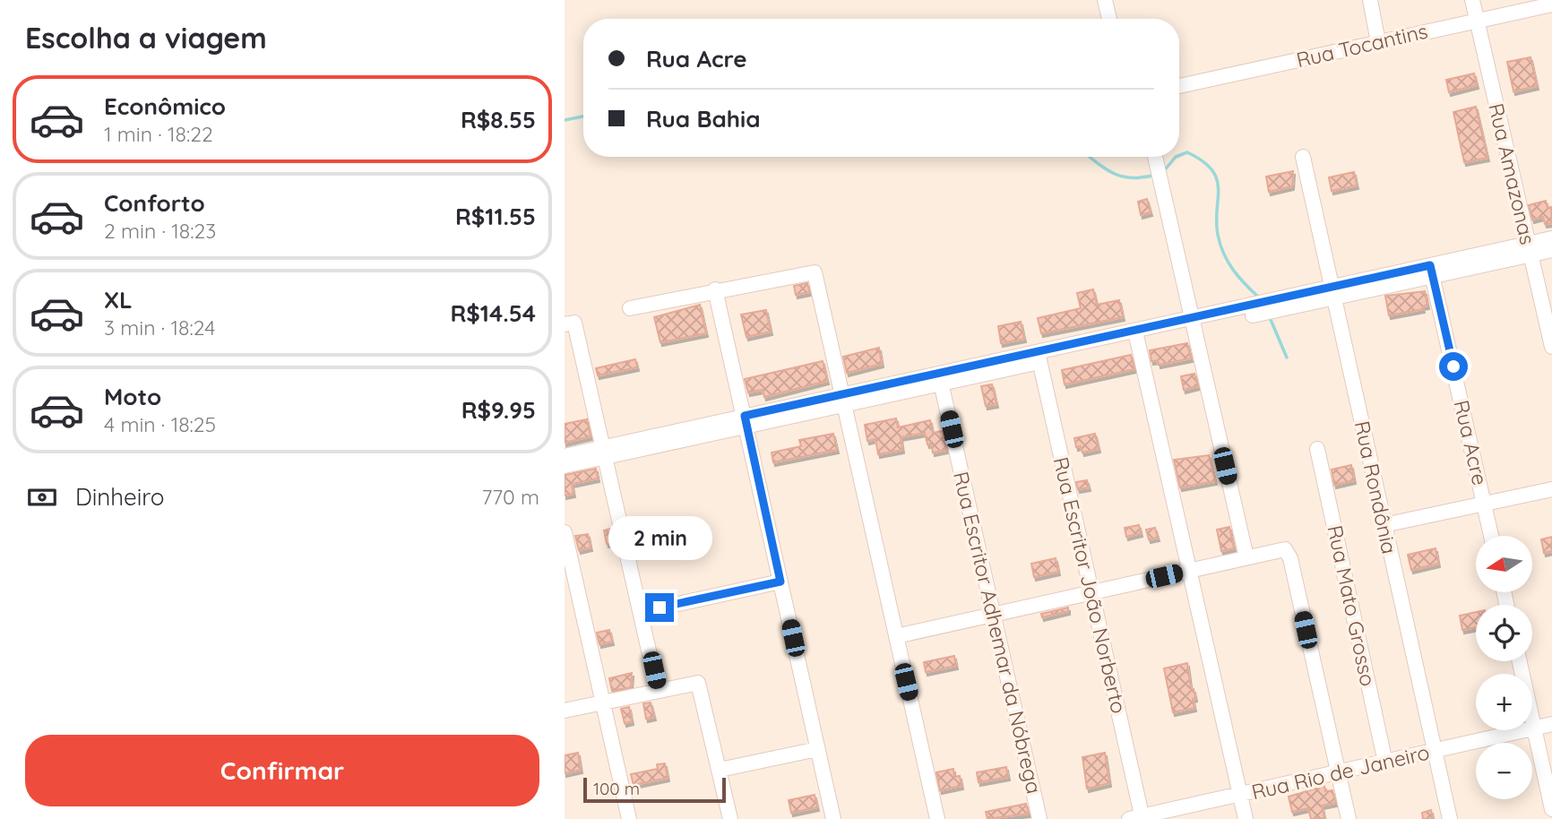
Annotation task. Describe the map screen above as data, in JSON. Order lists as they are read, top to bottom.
{
  "streets": {
    "street": [
      "Rua Tocantins",
      "Rua Amazonas",
      "Rua Acre",
      "Rua Rondônia",
      "Rua Escritor João Norberto",
      "Rua Mato Grosso",
      "Rua Escritor Adhemar da Nóbrega",
      "Rua Rio de Janeiro"
    ]
  },
  "crossings": [
    ["Rua Tocantins", "Rua Amazonas"],
    ["Rua Rondônia", "Rua Rio de Janeiro"],
    ["Rua Escritor João Norberto", "Rua Rio de Janeiro"],
    ["Rua Mato Grosso", "Rua Rio de Janeiro"]
  ],
  "scale_bar": "100 m",
  "north": "left",
  "page": {
    "heading": "Escolha a viagem",
    "banner": ["Rua Acre", "Rua Bahia"],
    "list": [
      {
        "name": "Econômico",
        "note": "1 min · 18:22",
        "value": "R$8.55"
      },
      {
        "name": "Conforto",
        "note": "2 min · 18:23",
        "value": "R$11.55"
      },
      {
        "name": "XL",
        "note": "3 min · 18:24",
        "value": "R$14.54"
      },
      {
        "name": "Moto",
        "note": "4 min · 18:25",
        "value": "R$9.95"
      }
    ],
    "pay": ["Dinheiro", "770 m"],
    "bubble": "2 min",
    "map_buttons": ["+", "−"],
    "buttons": "Confirmar",
    "scale": "100 m"
  }
}
